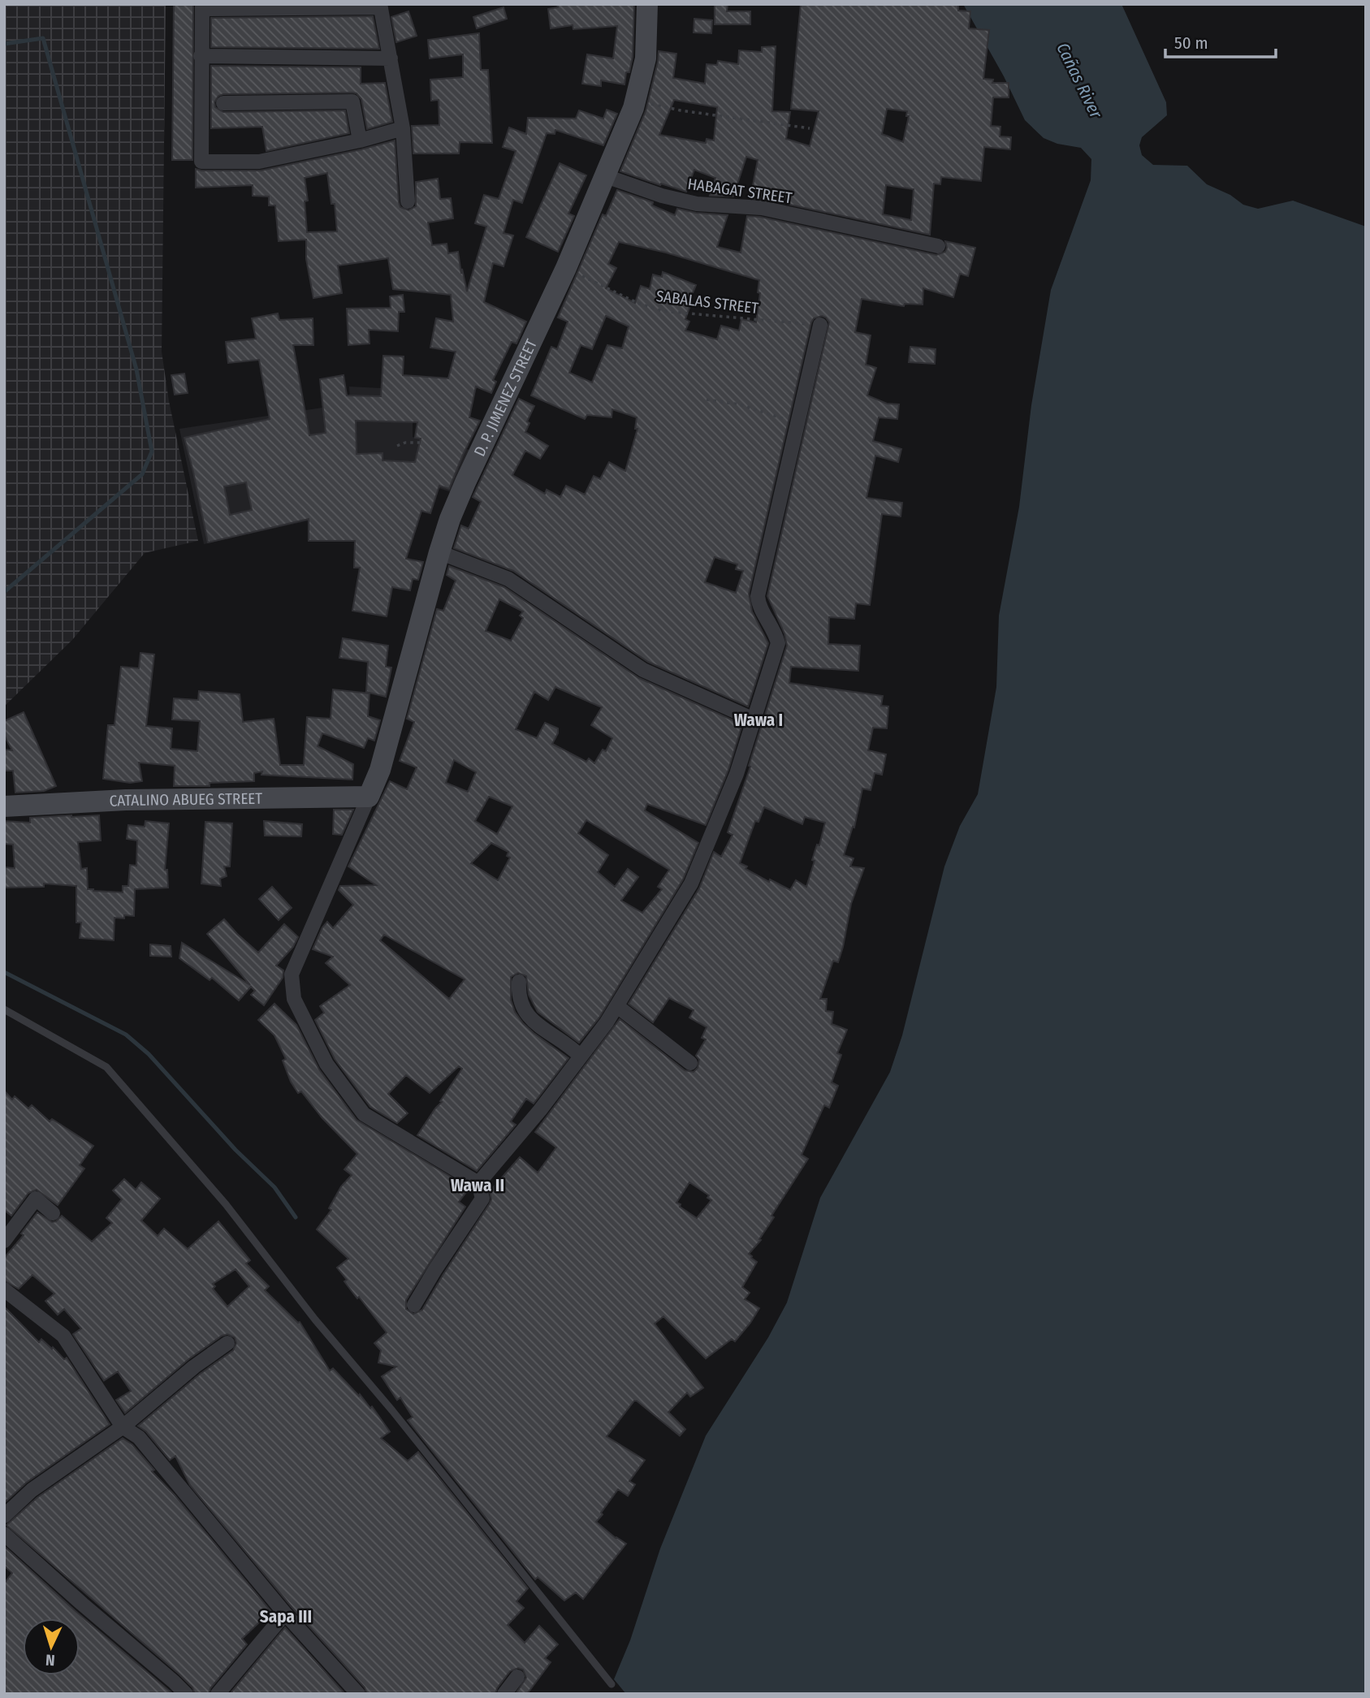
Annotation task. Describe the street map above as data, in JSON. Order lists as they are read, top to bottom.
{
  "streets": {
    "street": ["HABAGAT STREET", "D. P. JIMENEZ STREET", "CATALINO ABUEG STREET"],
    "path": ["SABALAS STREET"]
  },
  "crossings": [
    ["HABAGAT STREET", "D. P. JIMENEZ STREET"],
    ["SABALAS STREET", "D. P. JIMENEZ STREET"],
    ["D. P. JIMENEZ STREET", "CATALINO ABUEG STREET"]
  ],
  "districts": ["Wawa I", "Wawa II", "Sapa III"],
  "water": ["Cañas River"],
  "scale_bar": "50 m",
  "north": "bottom"
}
